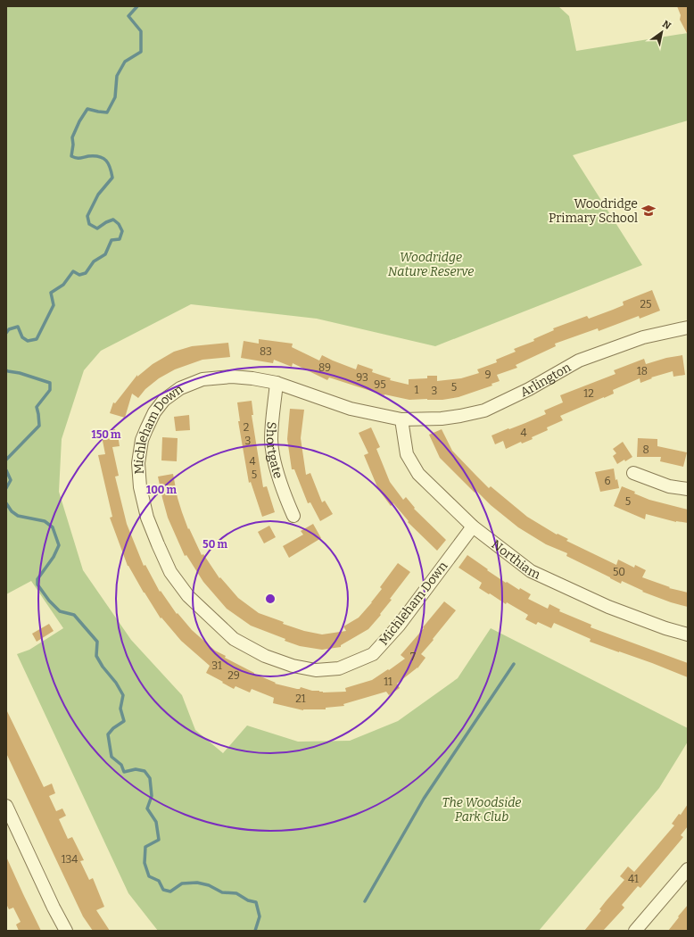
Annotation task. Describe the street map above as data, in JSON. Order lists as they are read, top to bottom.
{
  "streets": {
    "street": [
      "Arlington",
      "Michleham Down",
      "Shortgate",
      "Northiam"
    ]
  },
  "crossings": [
    ["Arlington", "Michleham Down"],
    ["Arlington", "Northiam"],
    ["Michleham Down", "Shortgate"],
    ["Michleham Down", "Northiam"]
  ],
  "parks": ["Woodridge Nature Reserve", "The Woodside Park Club"],
  "places": {
    "school or university": ["Woodridge Primary School"]
  },
  "house_numbers": [
    "25",
    "83",
    "89",
    "18",
    "9",
    "93",
    "95",
    "5",
    "1",
    "3",
    "12",
    "2",
    "4",
    "3",
    "8",
    "4",
    "5",
    "6",
    "5",
    "50",
    "7",
    "31",
    "29",
    "11",
    "21",
    "134",
    "41"
  ],
  "north": "top right",
  "rings": ["150 m", "100 m", "50 m"]
}
